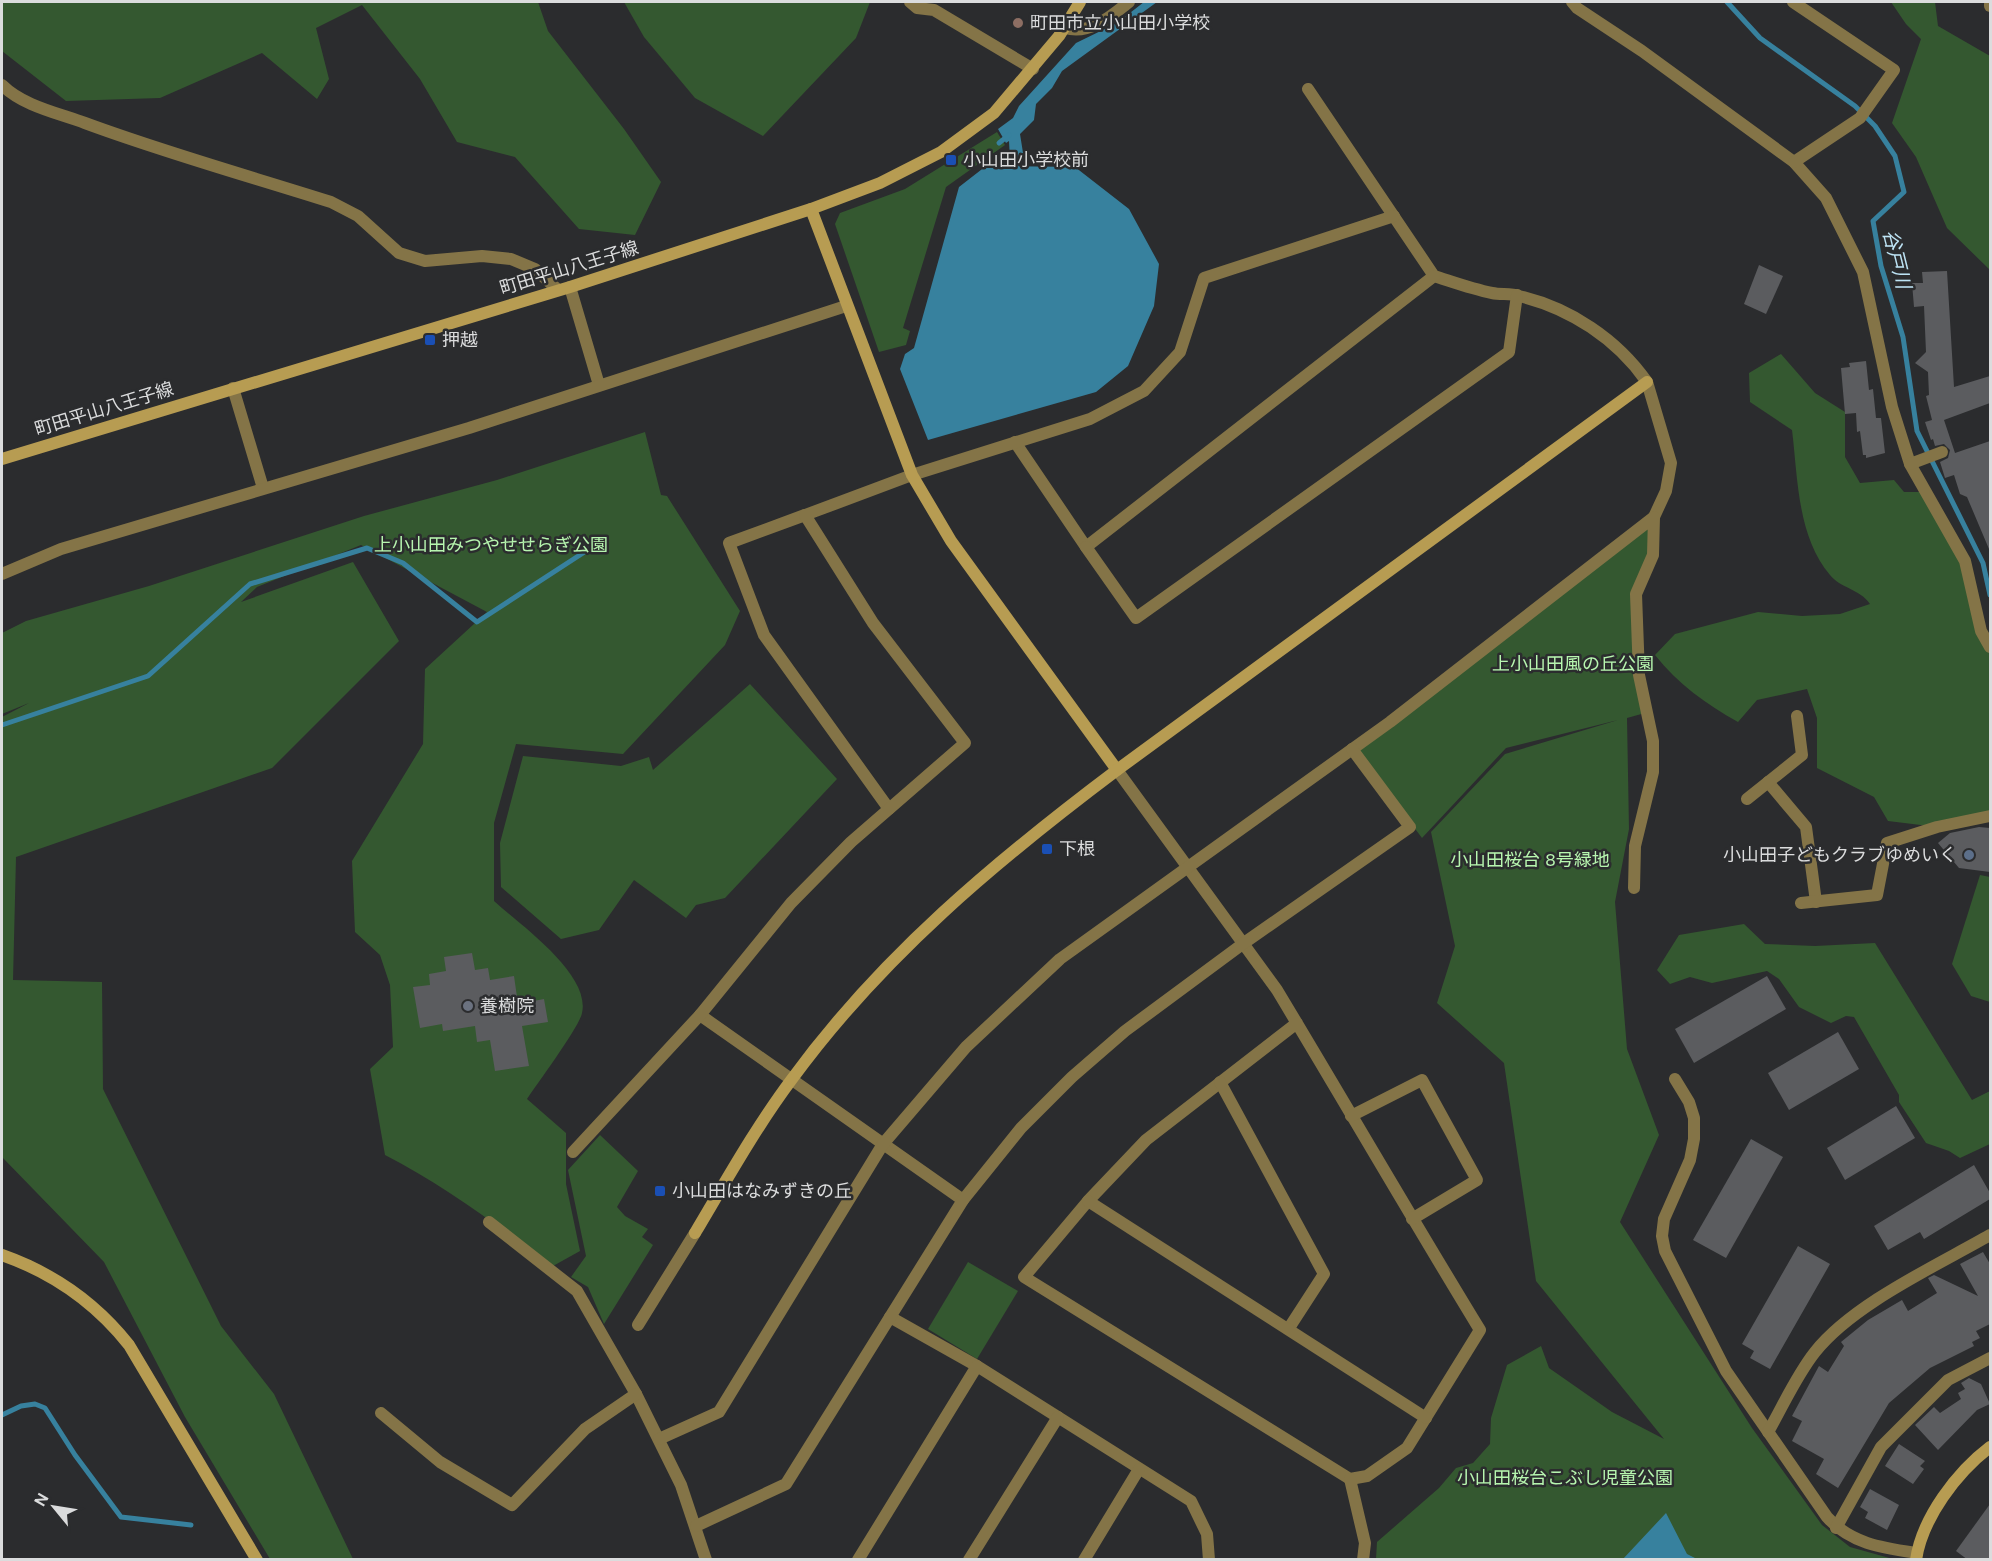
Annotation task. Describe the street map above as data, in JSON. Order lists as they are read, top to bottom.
{
  "streets": {
    "street": ["町田平山八王子線"]
  },
  "water": ["谷戸川"],
  "parks": [
    "上小山田みつやせせらぎ公園",
    "上小山田風の丘公園",
    "小山田桜台 8号緑地",
    "小山田桜台こぶし児童公園"
  ],
  "places": {
    "other": ["町田市立小山田小学校", "小山田子どもクラブゆめいく", "養樹院"],
    "transit": [
      "小山田小学校前",
      "押越",
      "下根",
      "小山田はなみずきの丘"
    ]
  },
  "north": "top left"
}
